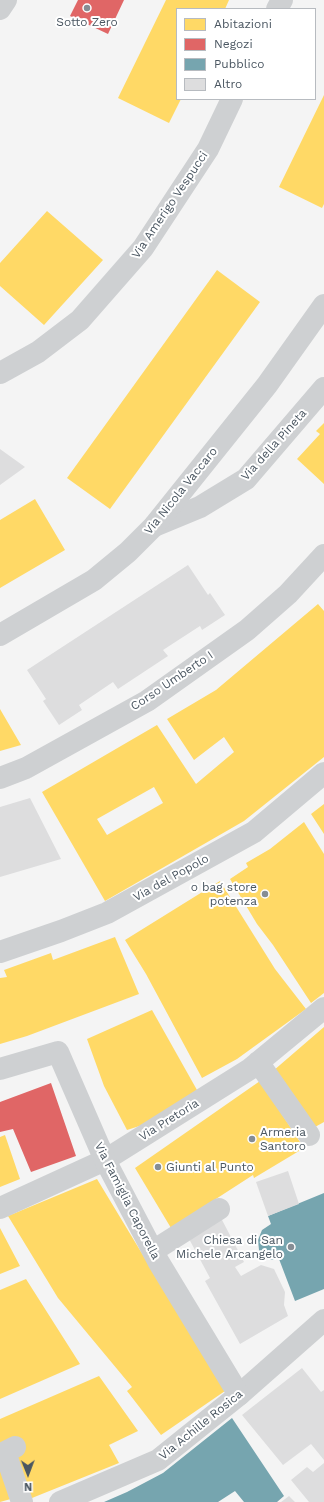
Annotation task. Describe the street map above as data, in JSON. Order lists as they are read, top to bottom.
{
  "streets": {
    "street": [
      "Via Amerigo Vespucci",
      "Via della Pineta",
      "Via Nicola Vaccaro",
      "Corso Umberto I",
      "Via del Popolo",
      "Via Pretoria",
      "Via Famiglia Caporella",
      "Via Achille Rosica"
    ]
  },
  "crossings": [
    ["Via della Pineta", "Via Nicola Vaccaro"],
    ["Via Pretoria", "Via Famiglia Caporella"],
    ["Via Famiglia Caporella", "Via Achille Rosica"]
  ],
  "places": [
    "Sotto Zero",
    "o bag store potenza",
    "Armeria Santoro",
    "Giunti al Punto",
    "Chiesa di San Michele Arcangelo"
  ],
  "legend": [
    "Abitazioni",
    "Negozi",
    "Pubblico",
    "Altro"
  ],
  "north": "bottom"
}
